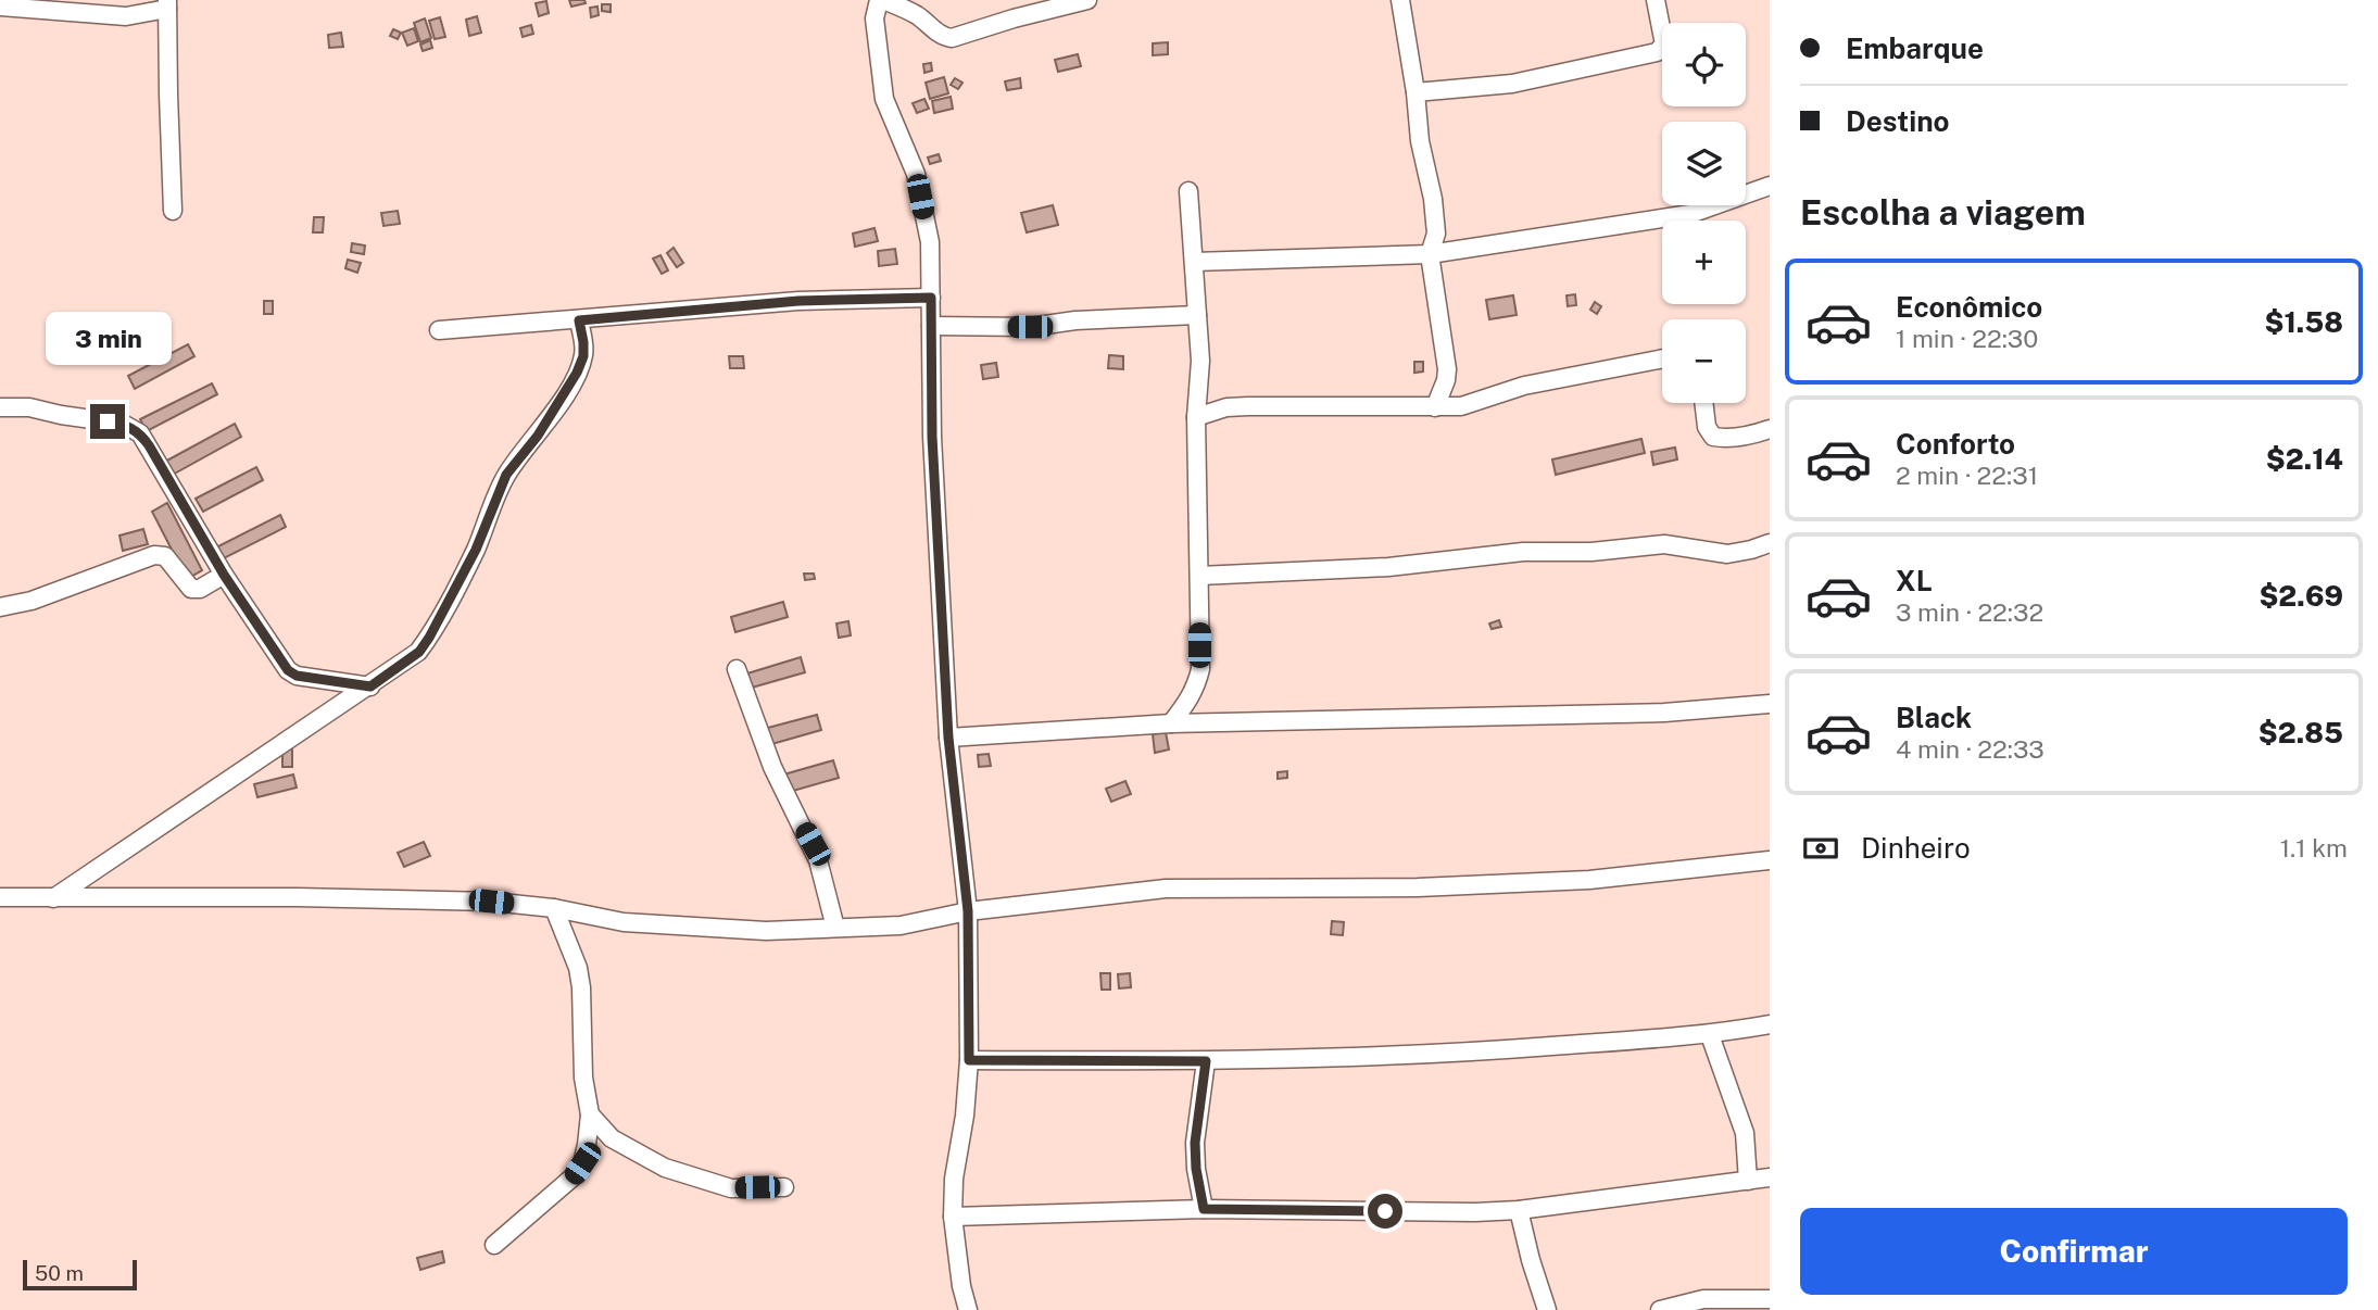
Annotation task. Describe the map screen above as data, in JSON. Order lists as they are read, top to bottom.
{
  "scale_bar": "50 m",
  "page": {
    "banner": ["Embarque", "Destino"],
    "map_buttons": ["+", "−"],
    "heading": "Escolha a viagem",
    "list": [
      {
        "name": "Econômico",
        "note": "1 min · 22:30",
        "value": "$1.58"
      },
      {
        "name": "Conforto",
        "note": "2 min · 22:31",
        "value": "$2.14"
      },
      {
        "name": "XL",
        "note": "3 min · 22:32",
        "value": "$2.69"
      },
      {
        "name": "Black",
        "note": "4 min · 22:33",
        "value": "$2.85"
      }
    ],
    "bubble": "3 min",
    "pay": ["Dinheiro", "1.1 km"],
    "buttons": "Confirmar",
    "scale": "50 m"
  }
}
